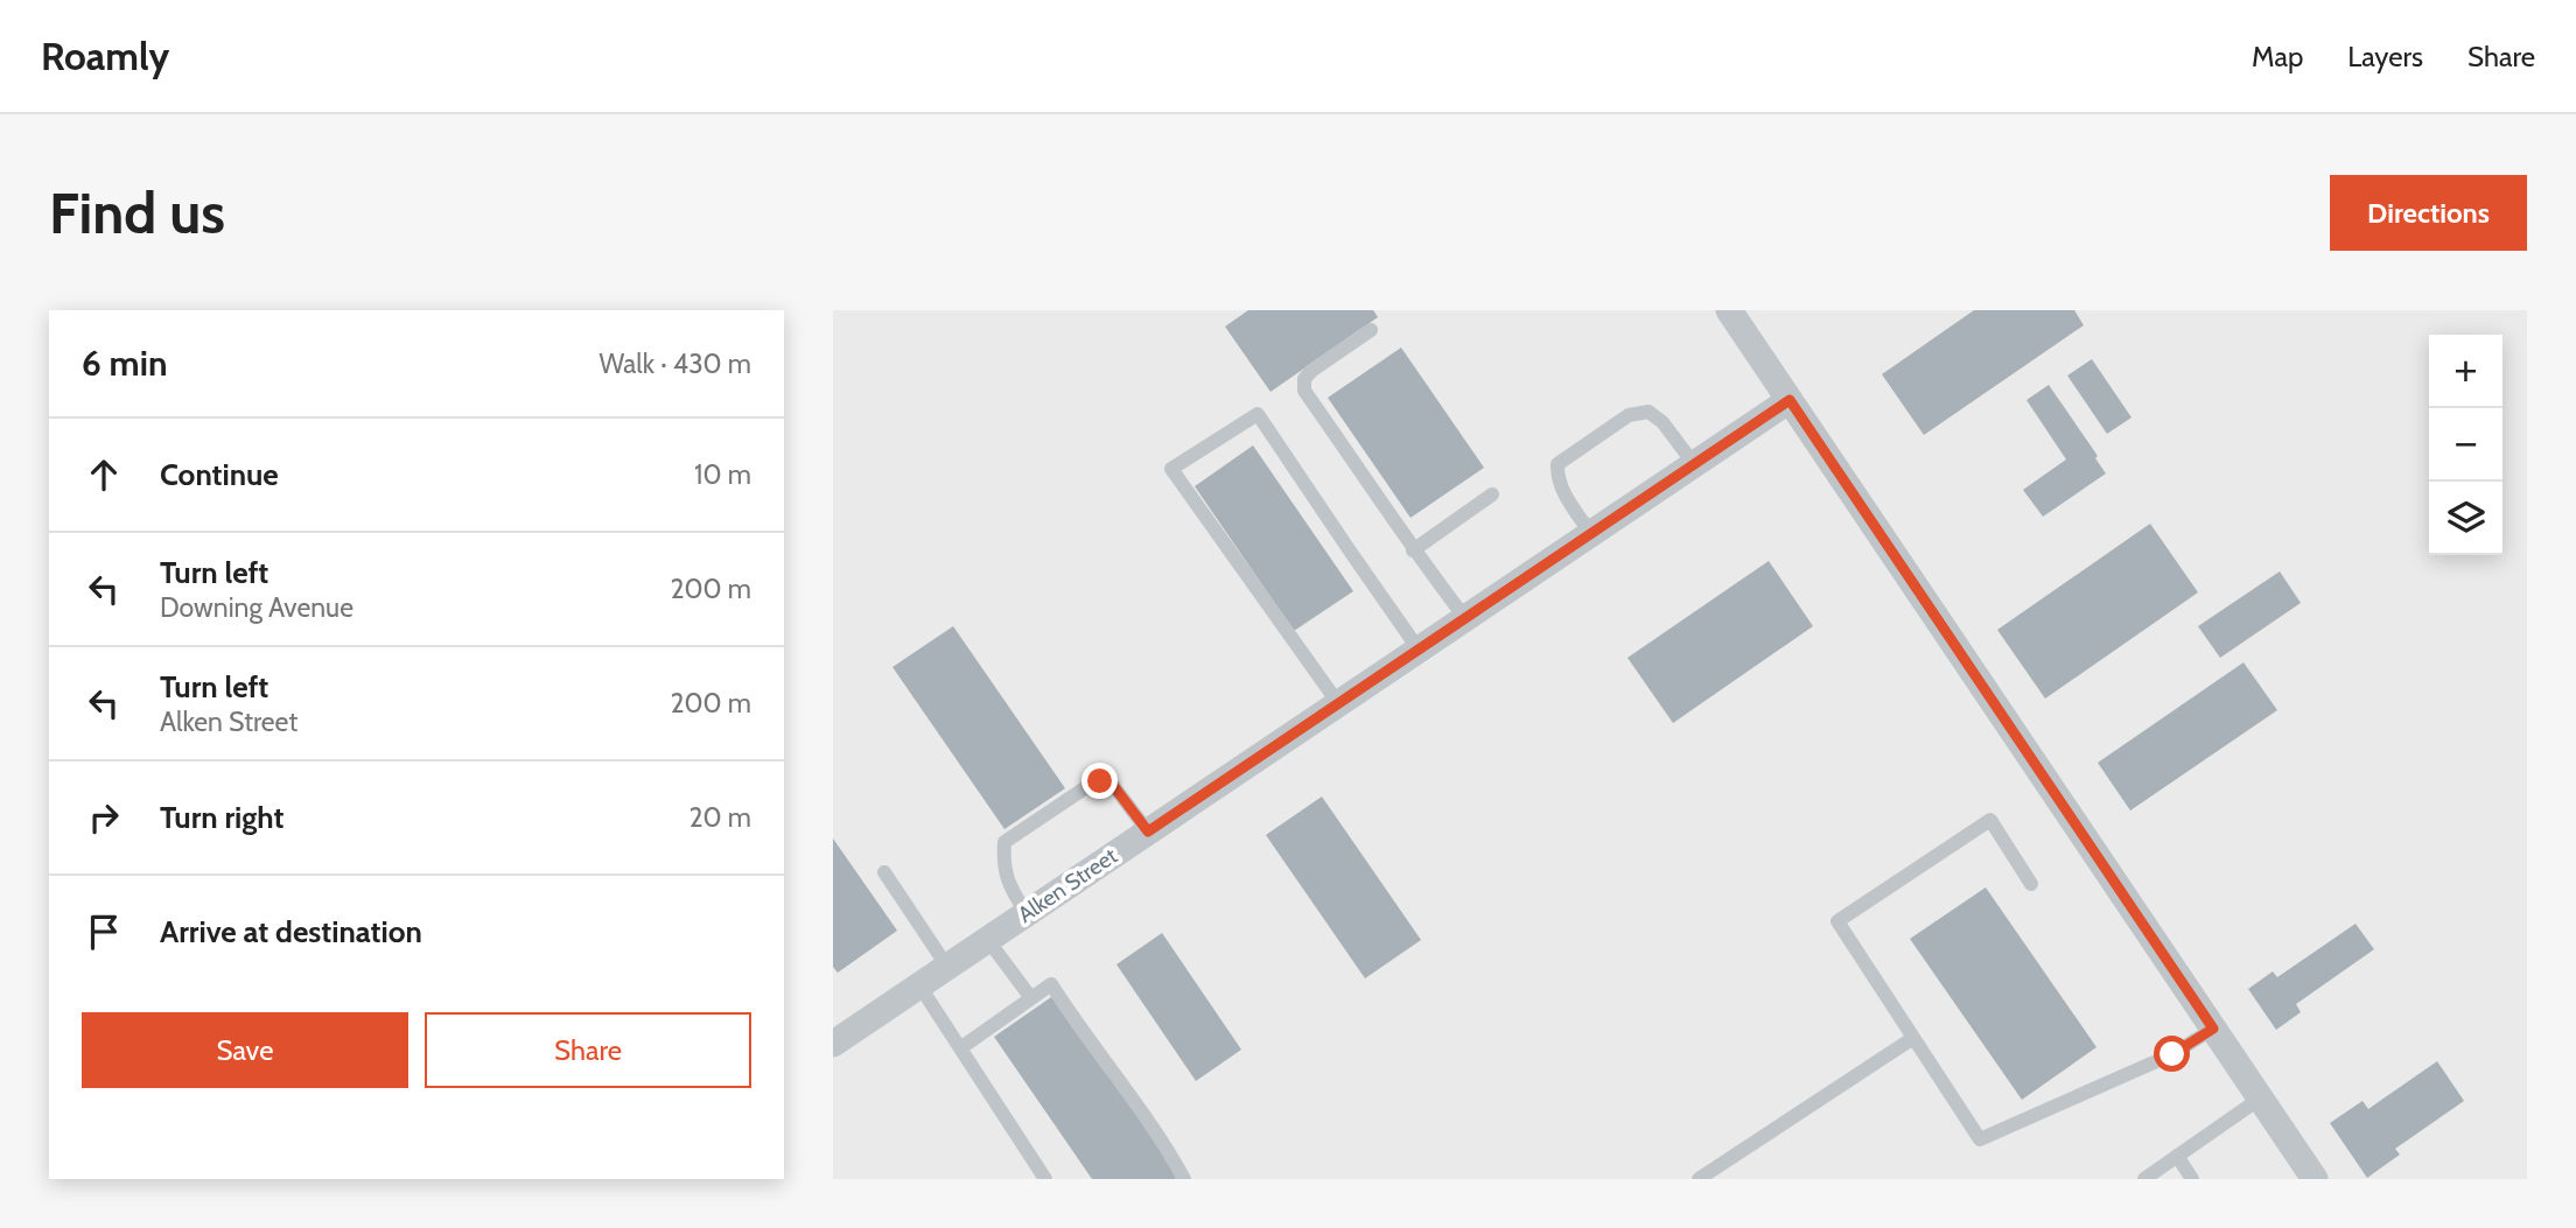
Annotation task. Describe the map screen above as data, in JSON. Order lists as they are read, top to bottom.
{
  "streets": {
    "street": ["Alken Street"]
  },
  "page": {
    "header": "Roamly",
    "nav": ["Map", "Layers", "Share"],
    "buttons": [
      "Directions",
      ["Save", "Share"]
    ],
    "title": "Find us",
    "heading": ["6 min", "Walk · 430 m"],
    "map_buttons": ["+", "−"],
    "list": [
      ["Continue", "10 m"],
      ["Turn left", "Downing Avenue", "200 m"],
      ["Turn left", "Alken Street", "200 m"],
      ["Turn right", "20 m"],
      "Arrive at destination"
    ]
  }
}
